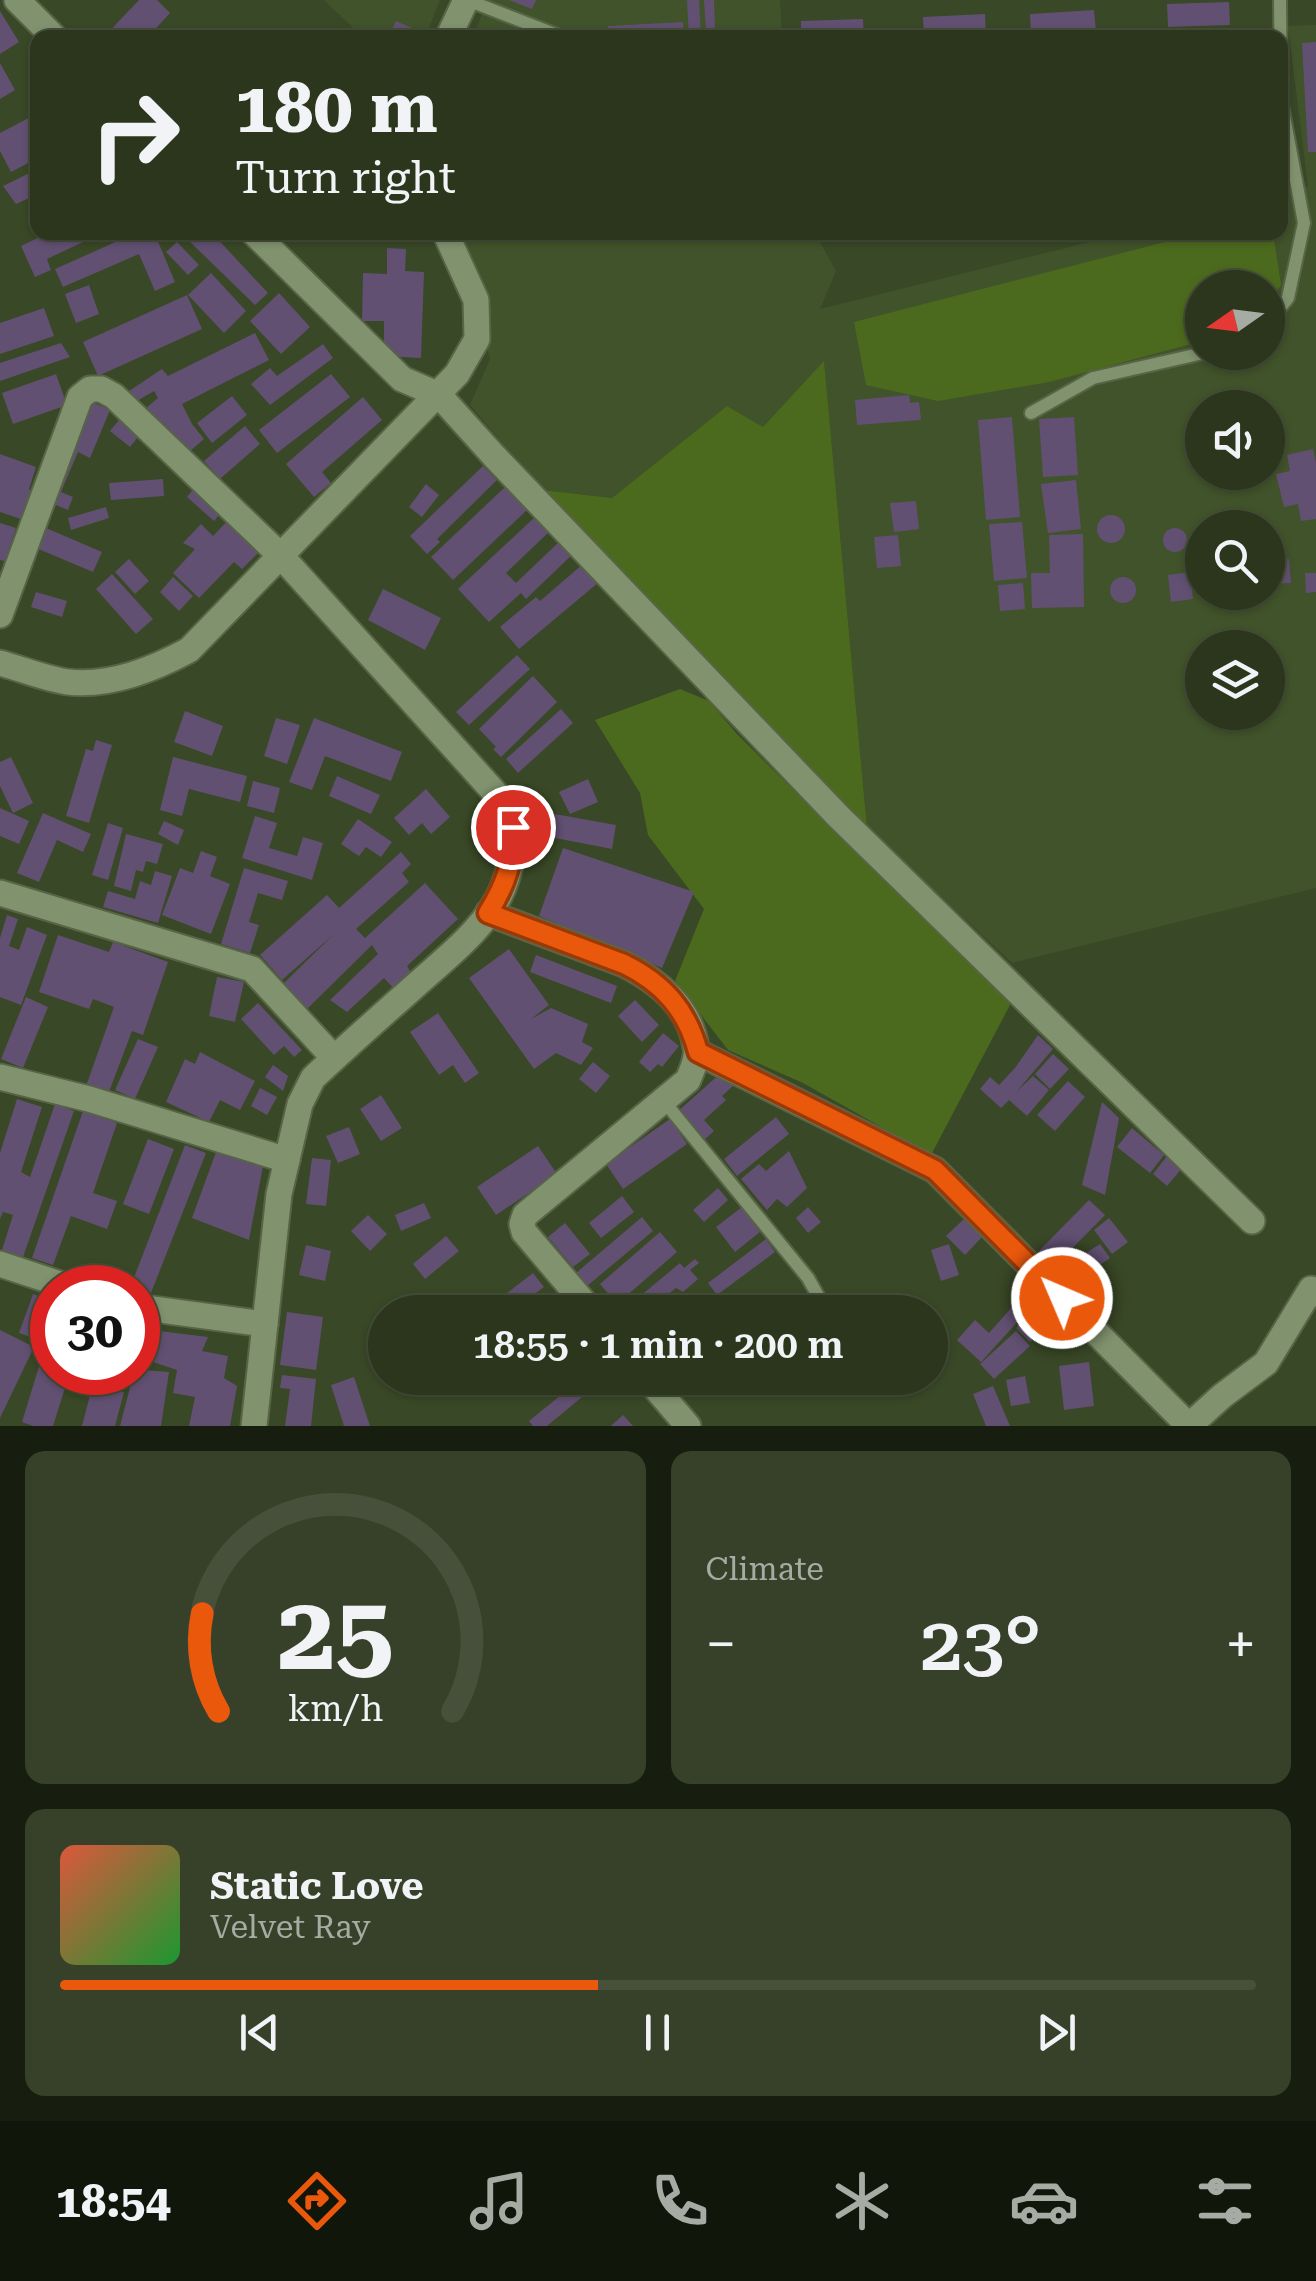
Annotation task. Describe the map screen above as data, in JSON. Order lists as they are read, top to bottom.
{
  "north": "left",
  "page": {
    "turn": ["180 m", "Turn right"],
    "limit": "30",
    "trip": "18:55 · 1 min · 200 m",
    "tile": "Climate",
    "heat": ["−", "23°", "+"],
    "song": ["Static Love", "Velvet Ray"],
    "tabs": "18:54",
    "gauge": ["25", "km/h"]
  }
}
